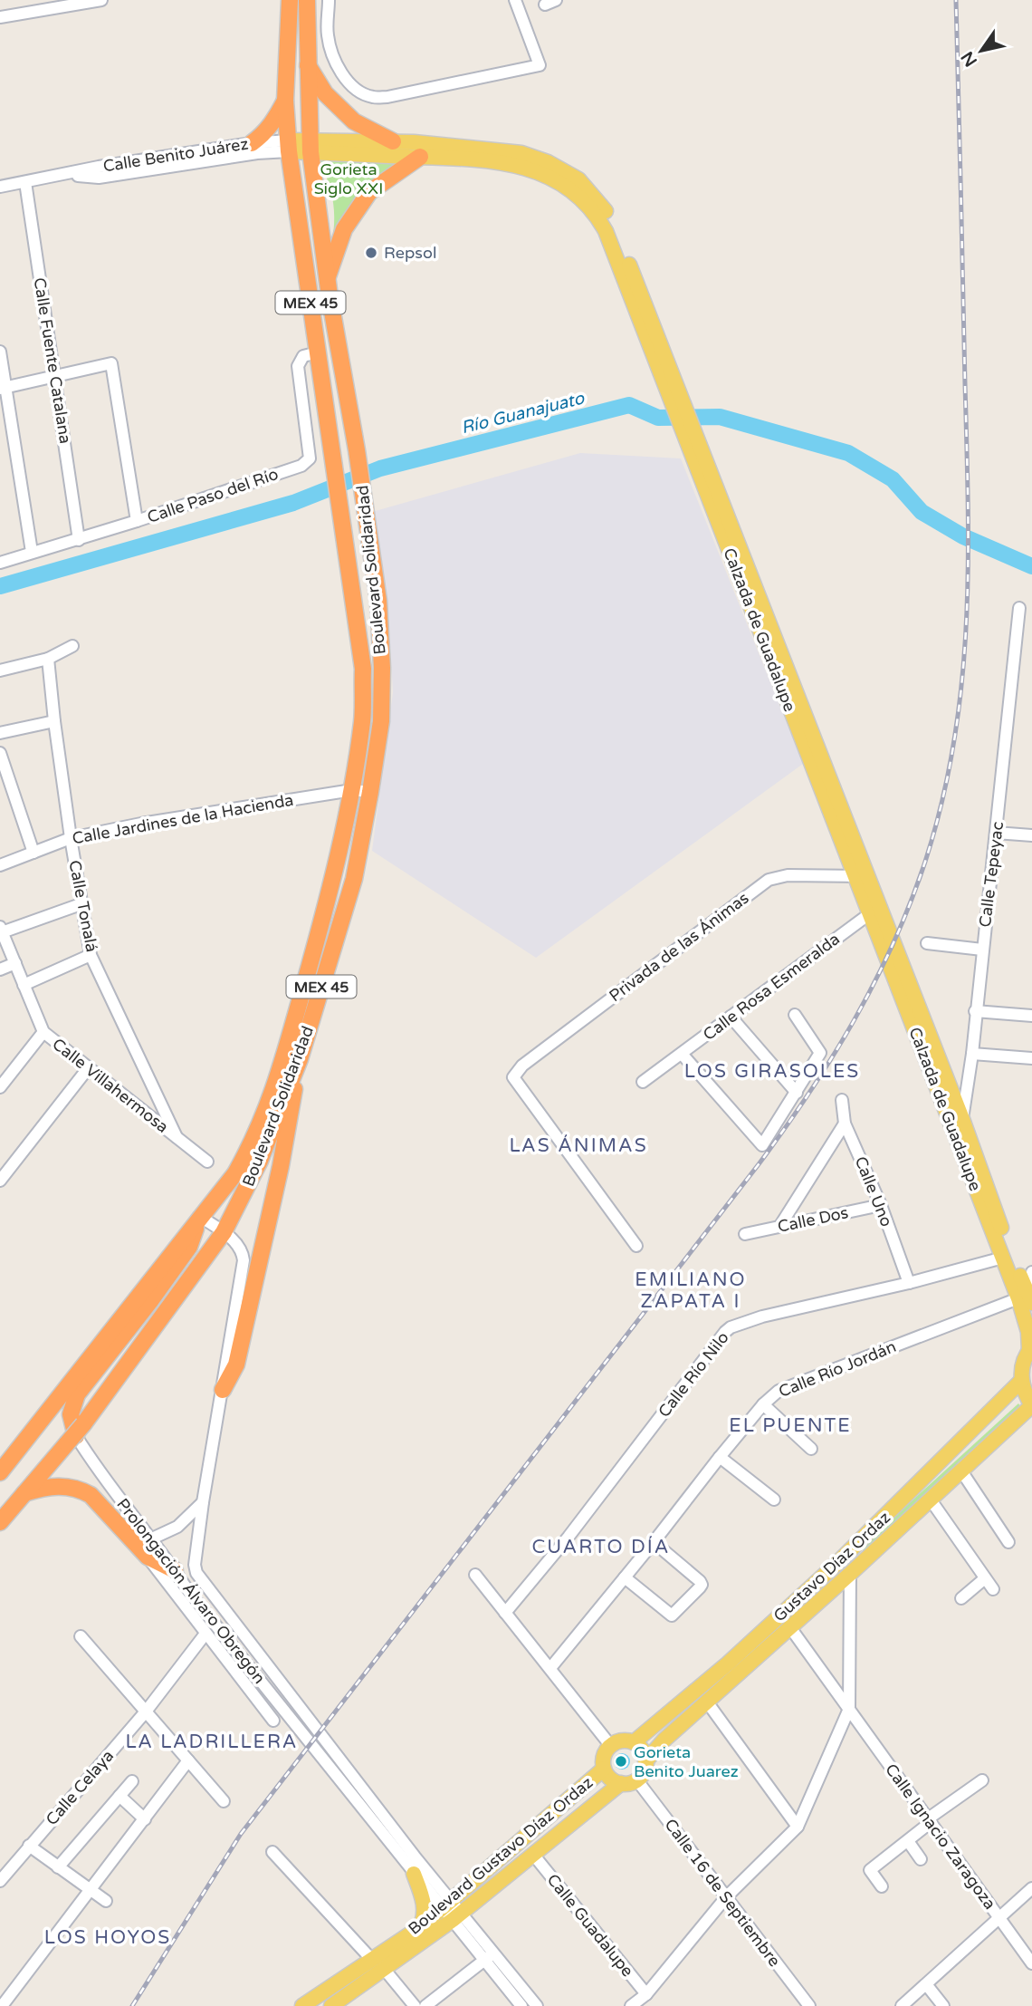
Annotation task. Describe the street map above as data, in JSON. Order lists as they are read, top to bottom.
{
  "streets": {
    "highway": ["MEX 45", "Boulevard Solidaridad"],
    "main road": ["Calzada de Guadalupe", "Gustavo Díaz Ordaz", "Boulevard Gustavo Díaz Ordaz"],
    "street": [
      "Calle Benito Juárez",
      "Calle Fuente Catalana",
      "Calle Paso del Río",
      "Calle Jardines de la Hacienda",
      "Calle Tepeyac",
      "Calle Tonalá",
      "Privada de las Ánimas",
      "Calle Rosa Esmeralda",
      "Calle Villahermosa",
      "Calle Uno",
      "Calle Dos",
      "Calle Río Jordán",
      "Calle Río Nilo",
      "Prolongación Álvaro Obregón",
      "Calle Celaya",
      "Calle Ignacio Zaragoza",
      "Calle 16 de Septiembre",
      "Calle Guadalupe"
    ]
  },
  "crossings": [
    ["Calle Benito Juárez", "Calle Fuente Catalana"],
    ["Calle Benito Juárez", "Boulevard Solidaridad"],
    ["Calle Benito Juárez", "Calzada de Guadalupe"],
    ["Calle Fuente Catalana", "Calle Paso del Río"],
    ["Calle Paso del Río", "Boulevard Solidaridad"],
    ["Boulevard Solidaridad", "Calzada de Guadalupe"],
    ["Boulevard Solidaridad", "Calle Jardines de la Hacienda"],
    ["Boulevard Solidaridad", "Prolongación Álvaro Obregón"],
    ["Calzada de Guadalupe", "Calle Tepeyac"],
    ["Calzada de Guadalupe", "Privada de las Ánimas"],
    ["Calzada de Guadalupe", "Calle Rosa Esmeralda"],
    ["Calzada de Guadalupe", "Calle Río Jordán"],
    ["Calzada de Guadalupe", "Calle Río Nilo"],
    ["Calle Jardines de la Hacienda", "Calle Tonalá"],
    ["Calle Tonalá", "Calle Villahermosa"],
    ["Calle Uno", "Calle Dos"],
    ["Calle Uno", "Calle Río Nilo"],
    ["Gustavo Díaz Ordaz", "Calle Ignacio Zaragoza"],
    ["Gustavo Díaz Ordaz", "Boulevard Gustavo Díaz Ordaz"],
    ["Gustavo Díaz Ordaz", "Calle 16 de Septiembre"],
    ["Prolongación Álvaro Obregón", "Boulevard Gustavo Díaz Ordaz"],
    ["Boulevard Gustavo Díaz Ordaz", "Calle 16 de Septiembre"],
    ["Boulevard Gustavo Díaz Ordaz", "Calle Guadalupe"]
  ],
  "districts": [
    "LOS GIRASOLES",
    "LAS ÁNIMAS",
    "EMILIANO ZAPATA I",
    "EL PUENTE",
    "CUARTO DÍA",
    "LA LADRILLERA",
    "LOS HOYOS"
  ],
  "water": ["Río Guanajuato"],
  "parks": ["Gorieta Siglo XXI"],
  "places": ["Repsol", "Gorieta Benito Juarez"],
  "north": "bottom left"
}
